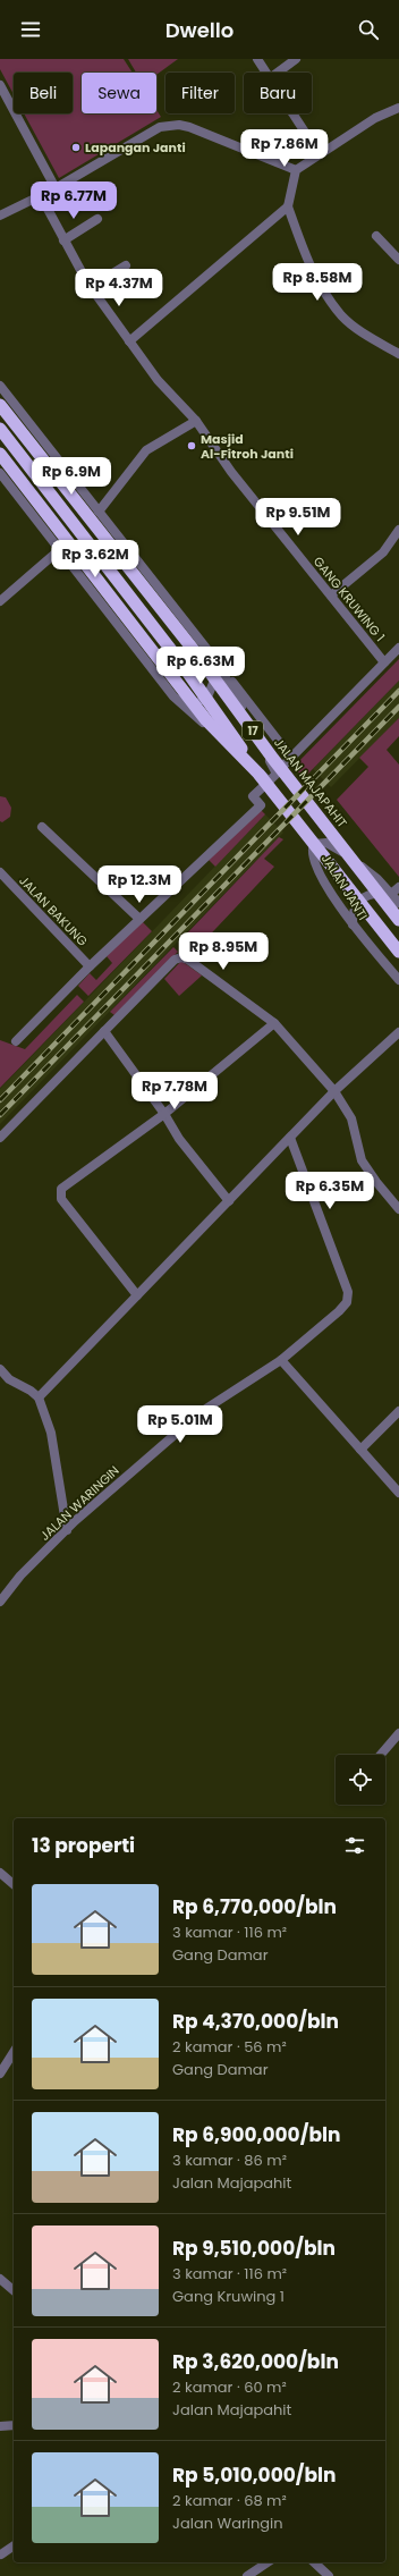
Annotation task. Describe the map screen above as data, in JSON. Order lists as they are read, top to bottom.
{
  "streets": {
    "highway": ["17", "JALAN MAJAPAHIT"],
    "street": [
      "GANG KRUWING 1",
      "JALAN JANTI",
      "JALAN BAKUNG",
      "JALAN WARINGIN"
    ]
  },
  "places": ["Lapangan Janti", "Masjid Al-Fitroh Janti"],
  "page": {
    "header": "Dwello",
    "chip": [
      "Beli",
      "Sewa",
      "Filter",
      "Baru"
    ],
    "price": [
      "Rp 7.86M",
      "Rp 6.77M",
      "Rp 8.58M",
      "Rp 4.37M",
      "Rp 6.9M",
      "Rp 9.51M",
      "Rp 3.62M",
      "Rp 6.63M",
      "Rp 12.3M",
      "Rp 8.95M",
      "Rp 7.78M",
      "Rp 6.35M",
      "Rp 5.01M"
    ],
    "heading": "13 properti",
    "list": [
      {
        "name": "Rp 6,770,000/bln",
        "note": "3 kamar · 116 m² · Gang Damar"
      },
      {
        "name": "Rp 4,370,000/bln",
        "note": "2 kamar · 56 m² · Gang Damar"
      },
      {
        "name": "Rp 6,900,000/bln",
        "note": "3 kamar · 86 m² · Jalan Majapahit"
      },
      {
        "name": "Rp 9,510,000/bln",
        "note": "3 kamar · 116 m² · Gang Kruwing 1"
      },
      {
        "name": "Rp 3,620,000/bln",
        "note": "2 kamar · 60 m² · Jalan Majapahit"
      },
      {
        "name": "Rp 5,010,000/bln",
        "note": "2 kamar · 68 m² · Jalan Waringin"
      }
    ]
  }
}
